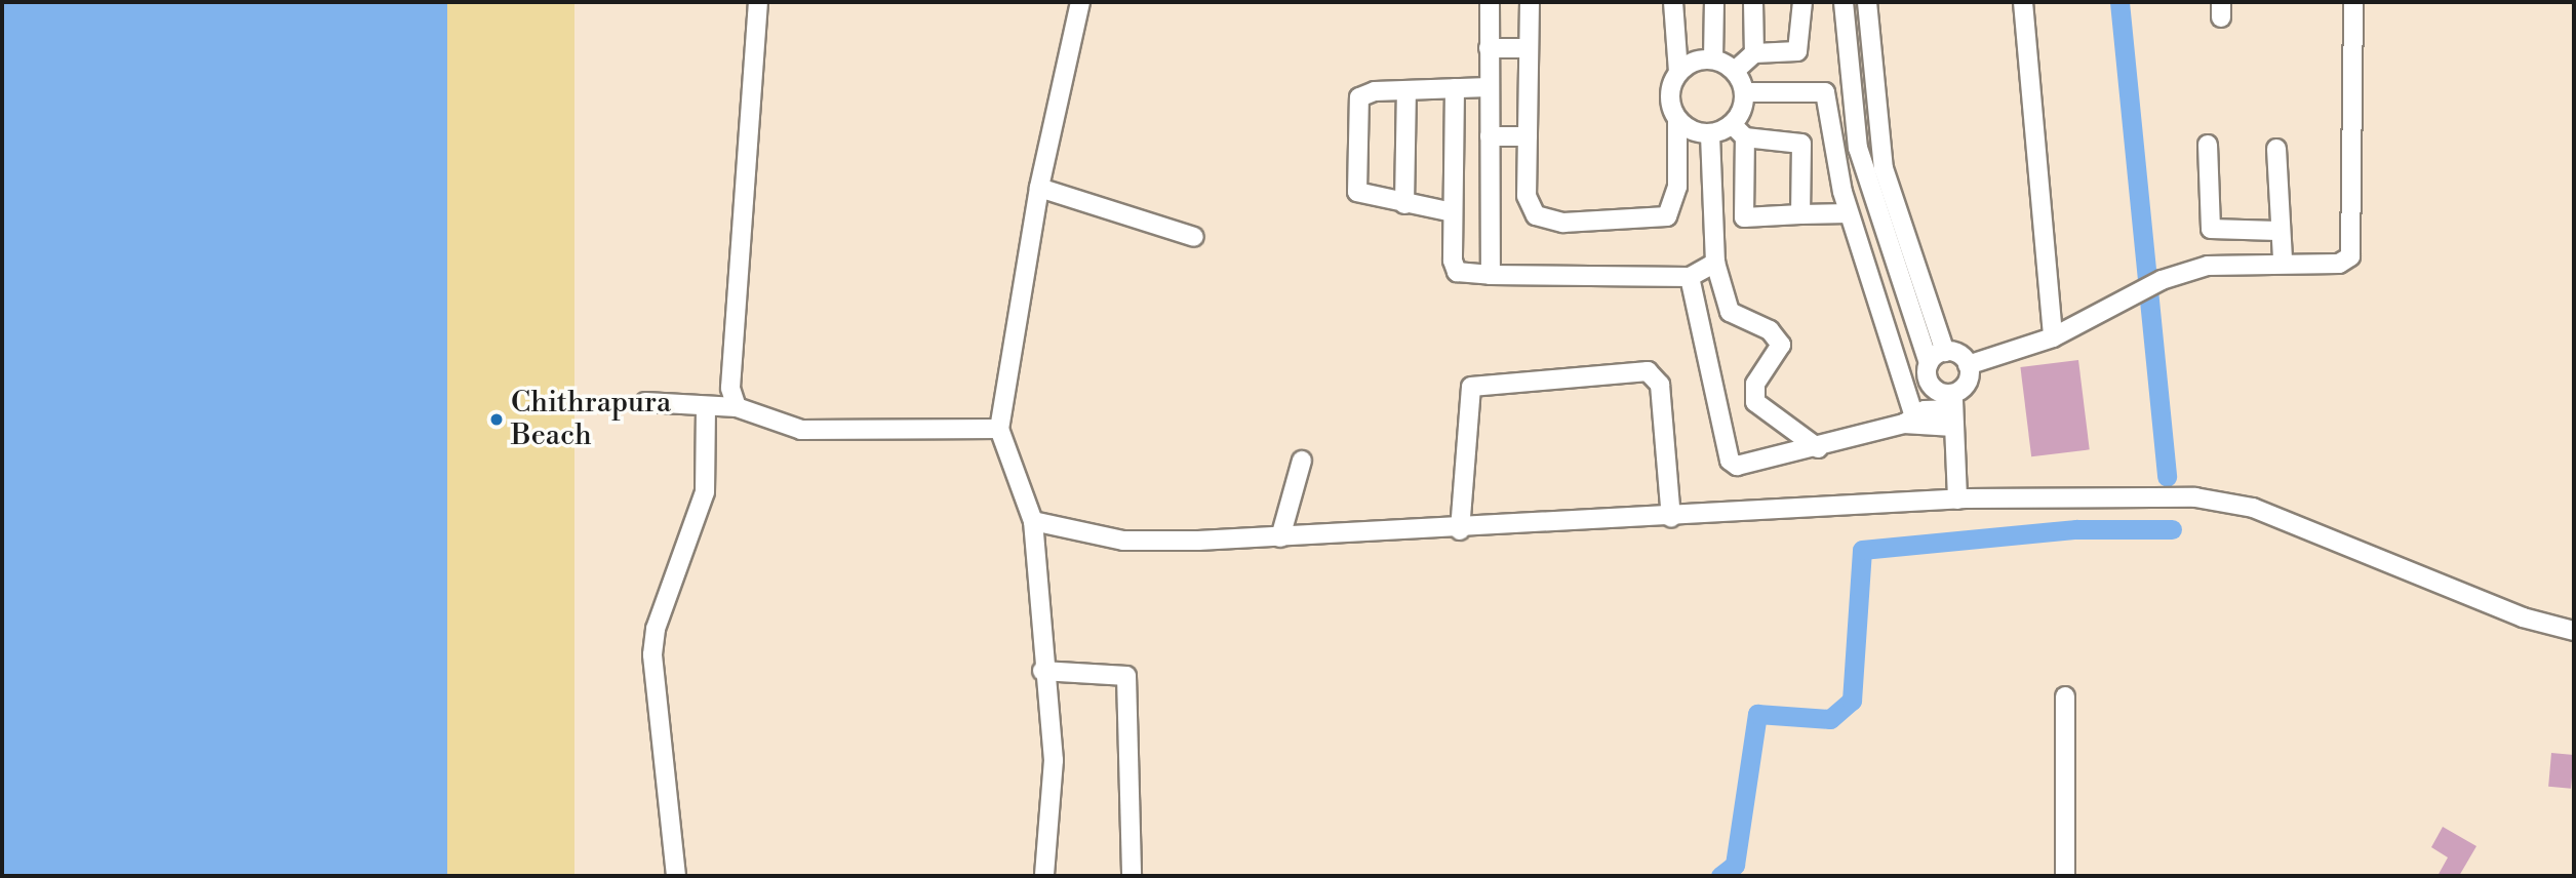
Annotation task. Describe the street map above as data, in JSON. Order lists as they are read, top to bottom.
{
  "places": ["Chithrapura Beach"]
}
